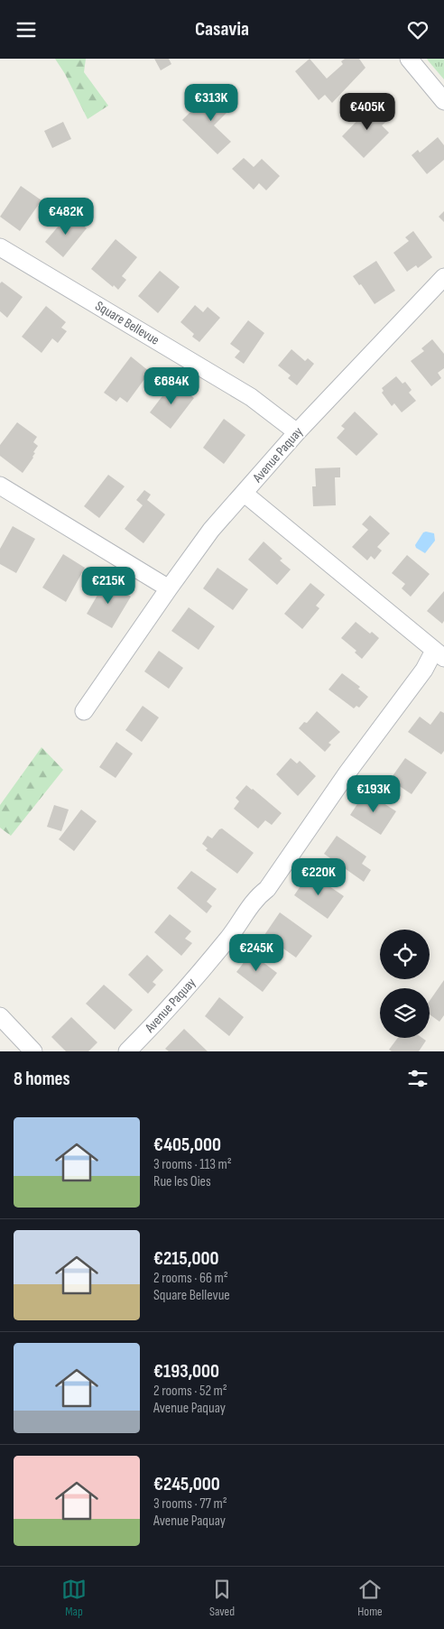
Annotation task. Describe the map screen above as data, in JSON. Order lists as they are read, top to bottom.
{
  "streets": {
    "street": ["Square Bellevue", "Avenue Paquay"]
  },
  "crossings": [
    ["Square Bellevue", "Avenue Paquay"]
  ],
  "page": {
    "header": "Casavia",
    "price": [
      "€313K",
      "€405K",
      "€482K",
      "€684K",
      "€215K",
      "€193K",
      "€220K",
      "€245K"
    ],
    "heading": "8 homes",
    "list": [
      {
        "name": "€405,000",
        "note": "3 rooms · 113 m² · Rue les Oies"
      },
      {
        "name": "€215,000",
        "note": "2 rooms · 66 m² · Square Bellevue"
      },
      {
        "name": "€193,000",
        "note": "2 rooms · 52 m² · Avenue Paquay"
      },
      {
        "name": "€245,000",
        "note": "3 rooms · 77 m² · Avenue Paquay"
      }
    ],
    "tabs": ["Map", "Saved", "Home"]
  }
}
